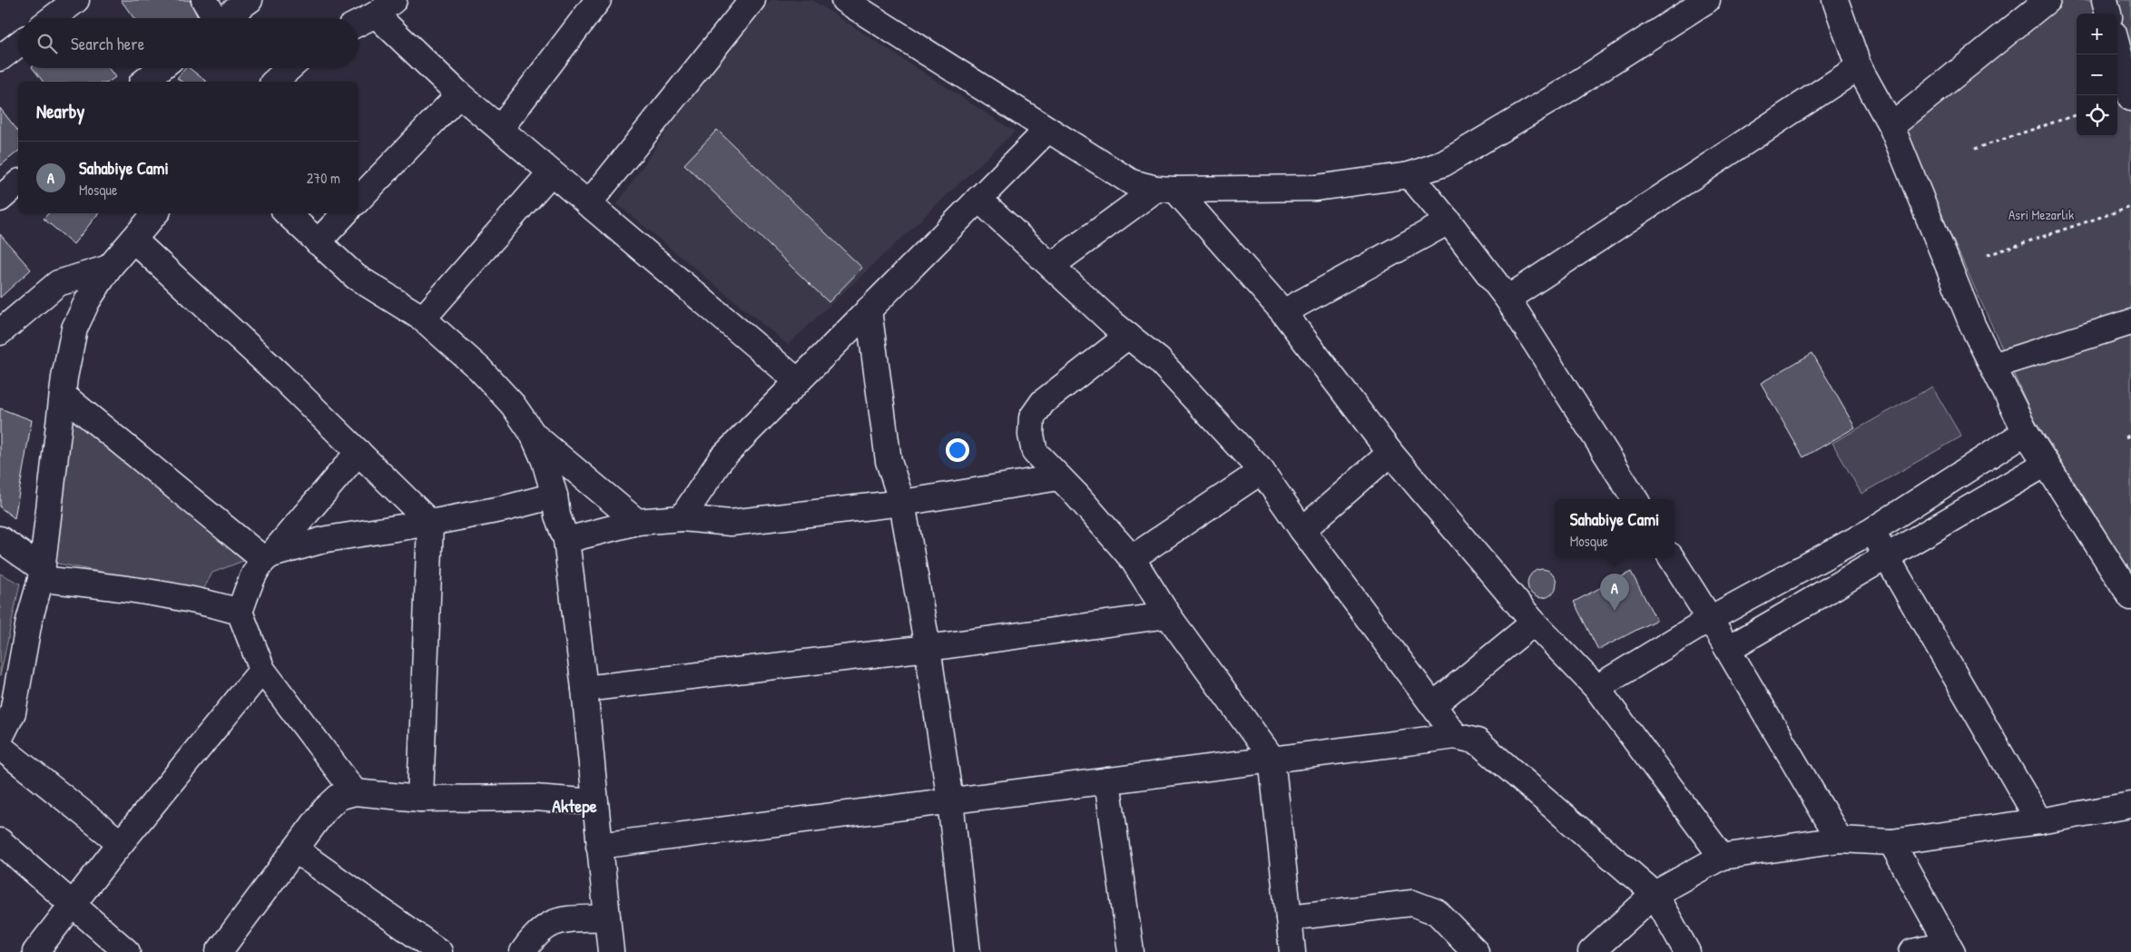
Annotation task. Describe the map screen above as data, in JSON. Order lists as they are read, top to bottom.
{
  "districts": ["Aktepe"],
  "parks": ["Asri Mezarlık"],
  "page": {
    "map_buttons": ["+", "−"],
    "search": "Search here",
    "heading": "Nearby",
    "list": [
      {
        "mark": "A",
        "name": "Sahabiye Cami",
        "note": "Mosque",
        "value": "270 m"
      }
    ],
    "popup": ["Sahabiye Cami", "Mosque"],
    "pins": "A"
  }
}
